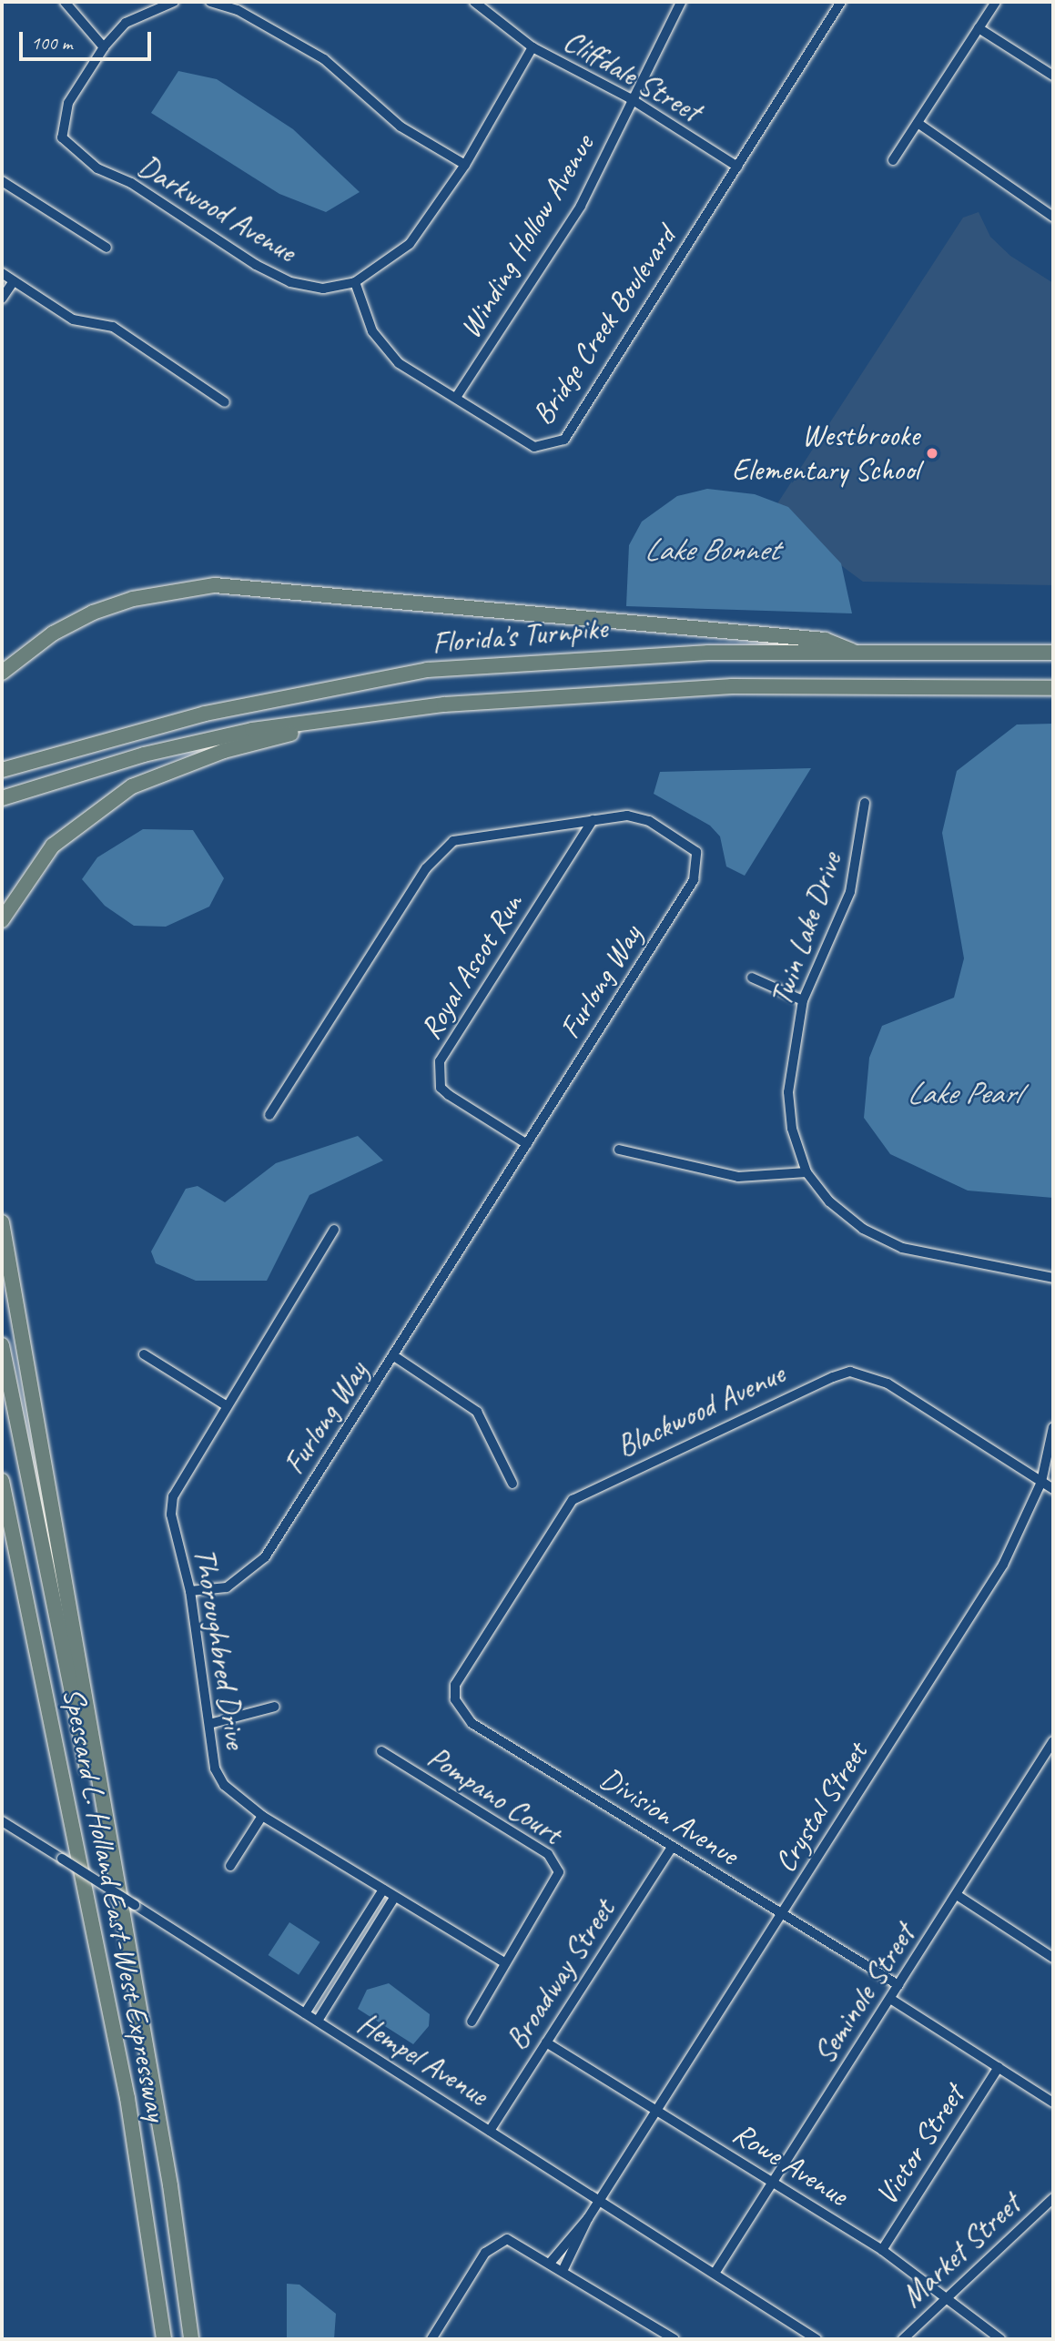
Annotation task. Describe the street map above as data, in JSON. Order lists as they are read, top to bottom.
{
  "streets": {
    "highway": ["Florida's Turnpike", "Spessard L. Holland East-West Expressway"],
    "street": [
      "Cliffdale Street",
      "Darkwood Avenue",
      "Winding Hollow Avenue",
      "Bridge Creek Boulevard",
      "Twin Lake Drive",
      "Royal Ascot Run",
      "Furlong Way",
      "Blackwood Avenue",
      "Thoroughbred Drive",
      "Pompano Court",
      "Crystal Street",
      "Division Avenue",
      "Broadway Street",
      "Seminole Street",
      "Hempel Avenue",
      "Victor Street",
      "Rowe Avenue",
      "Market Street"
    ]
  },
  "crossings": [
    ["Cliffdale Street", "Darkwood Avenue"],
    ["Cliffdale Street", "Winding Hollow Avenue"],
    ["Cliffdale Street", "Bridge Creek Boulevard"],
    ["Darkwood Avenue", "Bridge Creek Boulevard"],
    ["Winding Hollow Avenue", "Bridge Creek Boulevard"],
    ["Royal Ascot Run", "Furlong Way"],
    ["Furlong Way", "Thoroughbred Drive"],
    ["Blackwood Avenue", "Crystal Street"],
    ["Blackwood Avenue", "Division Avenue"],
    ["Thoroughbred Drive", "Pompano Court"],
    ["Crystal Street", "Division Avenue"],
    ["Crystal Street", "Hempel Avenue"],
    ["Crystal Street", "Rowe Avenue"],
    ["Division Avenue", "Broadway Street"],
    ["Division Avenue", "Seminole Street"],
    ["Broadway Street", "Hempel Avenue"],
    ["Broadway Street", "Rowe Avenue"],
    ["Seminole Street", "Hempel Avenue"],
    ["Seminole Street", "Rowe Avenue"],
    ["Victor Street", "Rowe Avenue"],
    ["Rowe Avenue", "Market Street"]
  ],
  "water": ["Lake Bonnet", "Lake Pearl"],
  "places": ["Westbrooke Elementary School"],
  "scale_bar": "100 m"
}
